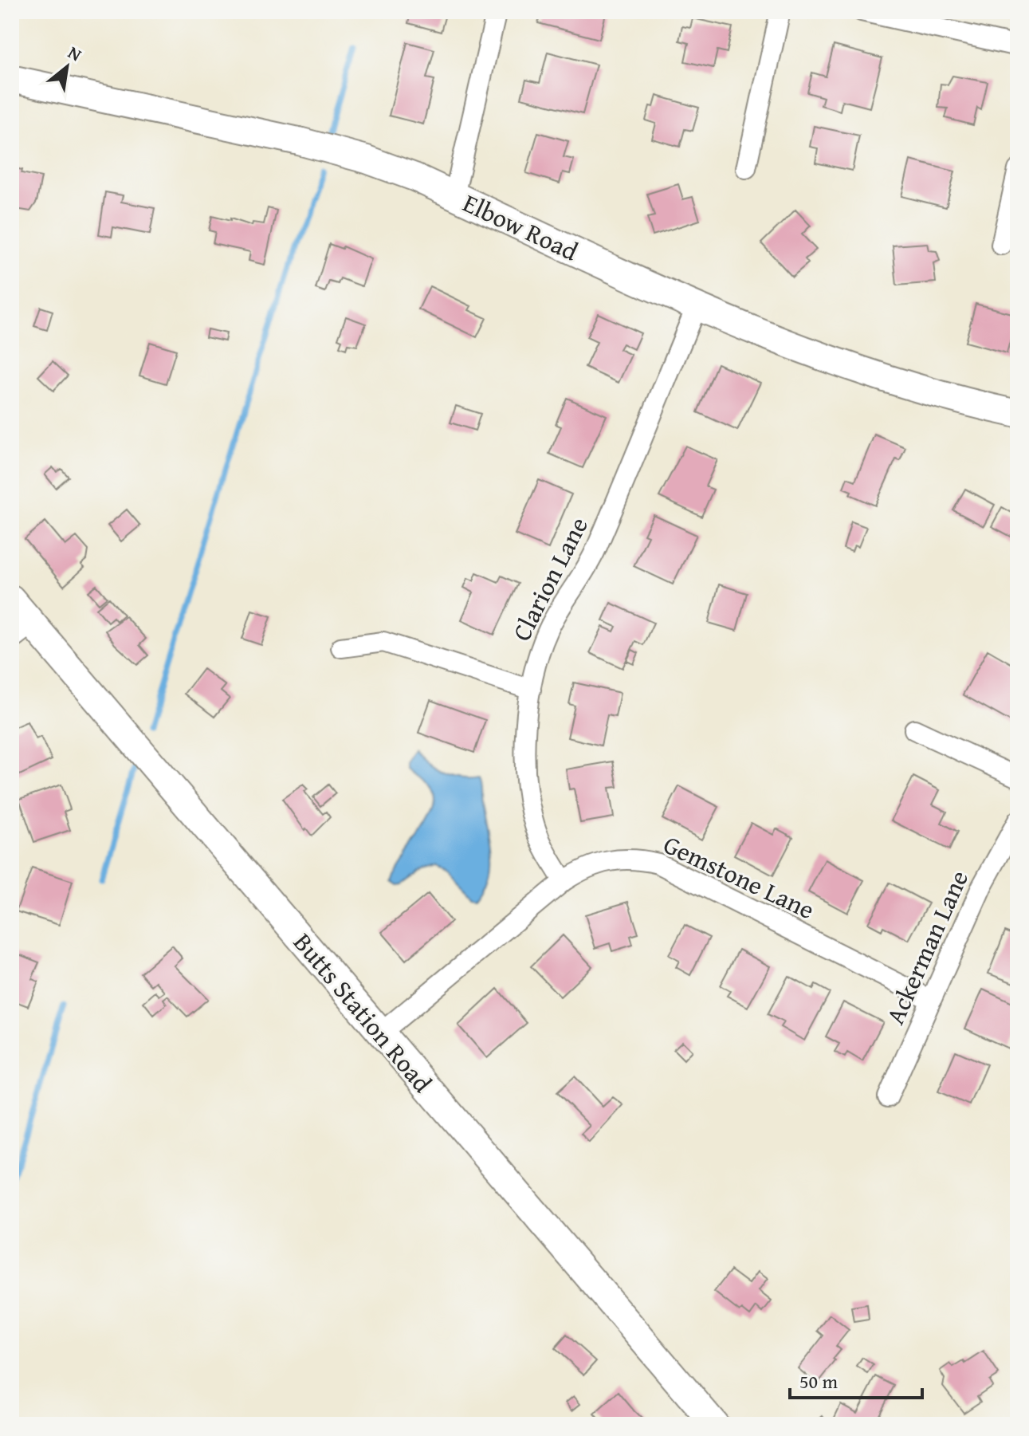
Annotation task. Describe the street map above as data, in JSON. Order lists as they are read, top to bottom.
{
  "streets": {
    "main road": ["Elbow Road", "Butts Station Road"],
    "street": ["Clarion Lane", "Gemstone Lane", "Ackerman Lane"]
  },
  "crossings": [
    ["Elbow Road", "Clarion Lane"],
    ["Clarion Lane", "Gemstone Lane"],
    ["Gemstone Lane", "Ackerman Lane"],
    ["Gemstone Lane", "Butts Station Road"]
  ],
  "scale_bar": "50 m",
  "north": "top right"
}
